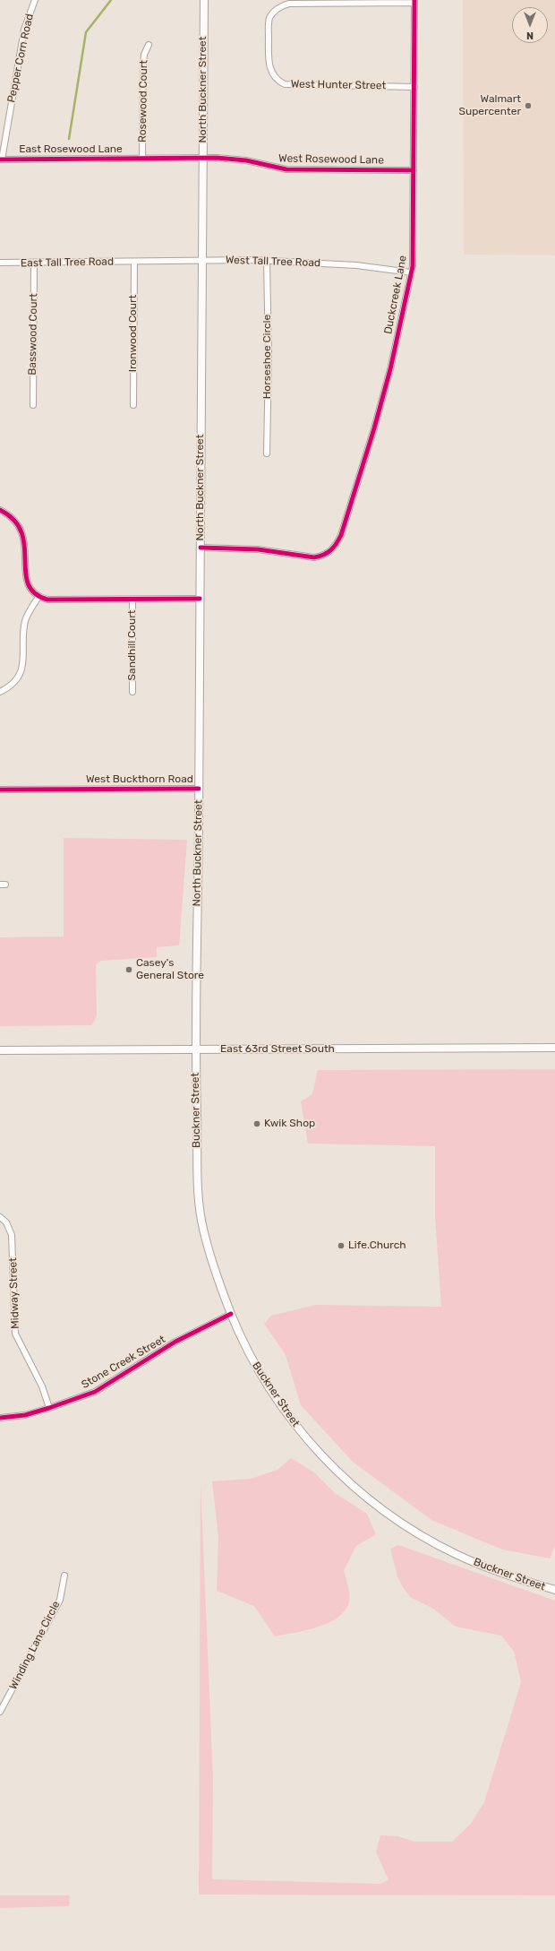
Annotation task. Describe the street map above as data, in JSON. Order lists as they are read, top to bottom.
{
  "streets": {
    "main road": ["North Buckner Street", "East 63rd Street South", "Buckner Street"],
    "street": [
      "Pepper Corn Road",
      "West Hunter Street",
      "Rosewood Court",
      "East Rosewood Lane",
      "West Rosewood Lane",
      "West Tall Tree Road",
      "East Tall Tree Road",
      "Duckcreek Lane",
      "Ironwood Court",
      "Basswood Court",
      "Horseshoe Circle",
      "Sandhill Court",
      "West Buckthorn Road",
      "Midway Street",
      "Stone Creek Street",
      "Winding Lane Circle"
    ]
  },
  "crossings": [
    ["Pepper Corn Road", "East Rosewood Lane"],
    ["West Hunter Street", "Duckcreek Lane"],
    ["North Buckner Street", "West Rosewood Lane"],
    ["North Buckner Street", "West Tall Tree Road"],
    ["North Buckner Street", "Duckcreek Lane"],
    ["North Buckner Street", "West Buckthorn Road"],
    ["North Buckner Street", "East 63rd Street South"],
    ["North Buckner Street", "Buckner Street"],
    ["Rosewood Court", "East Rosewood Lane"],
    ["Rosewood Court", "West Rosewood Lane"],
    ["East Rosewood Lane", "West Rosewood Lane"],
    ["West Rosewood Lane", "Duckcreek Lane"],
    ["West Tall Tree Road", "East Tall Tree Road"],
    ["West Tall Tree Road", "Duckcreek Lane"],
    ["West Tall Tree Road", "Ironwood Court"],
    ["West Tall Tree Road", "Horseshoe Circle"],
    ["East Tall Tree Road", "Ironwood Court"],
    ["East Tall Tree Road", "Basswood Court"],
    ["Buckner Street", "Stone Creek Street"],
    ["Midway Street", "Stone Creek Street"]
  ],
  "places": [
    "Walmart Supercenter",
    "Casey's General Store",
    "Kwik Shop",
    "Life.Church"
  ],
  "north": "bottom"
}
